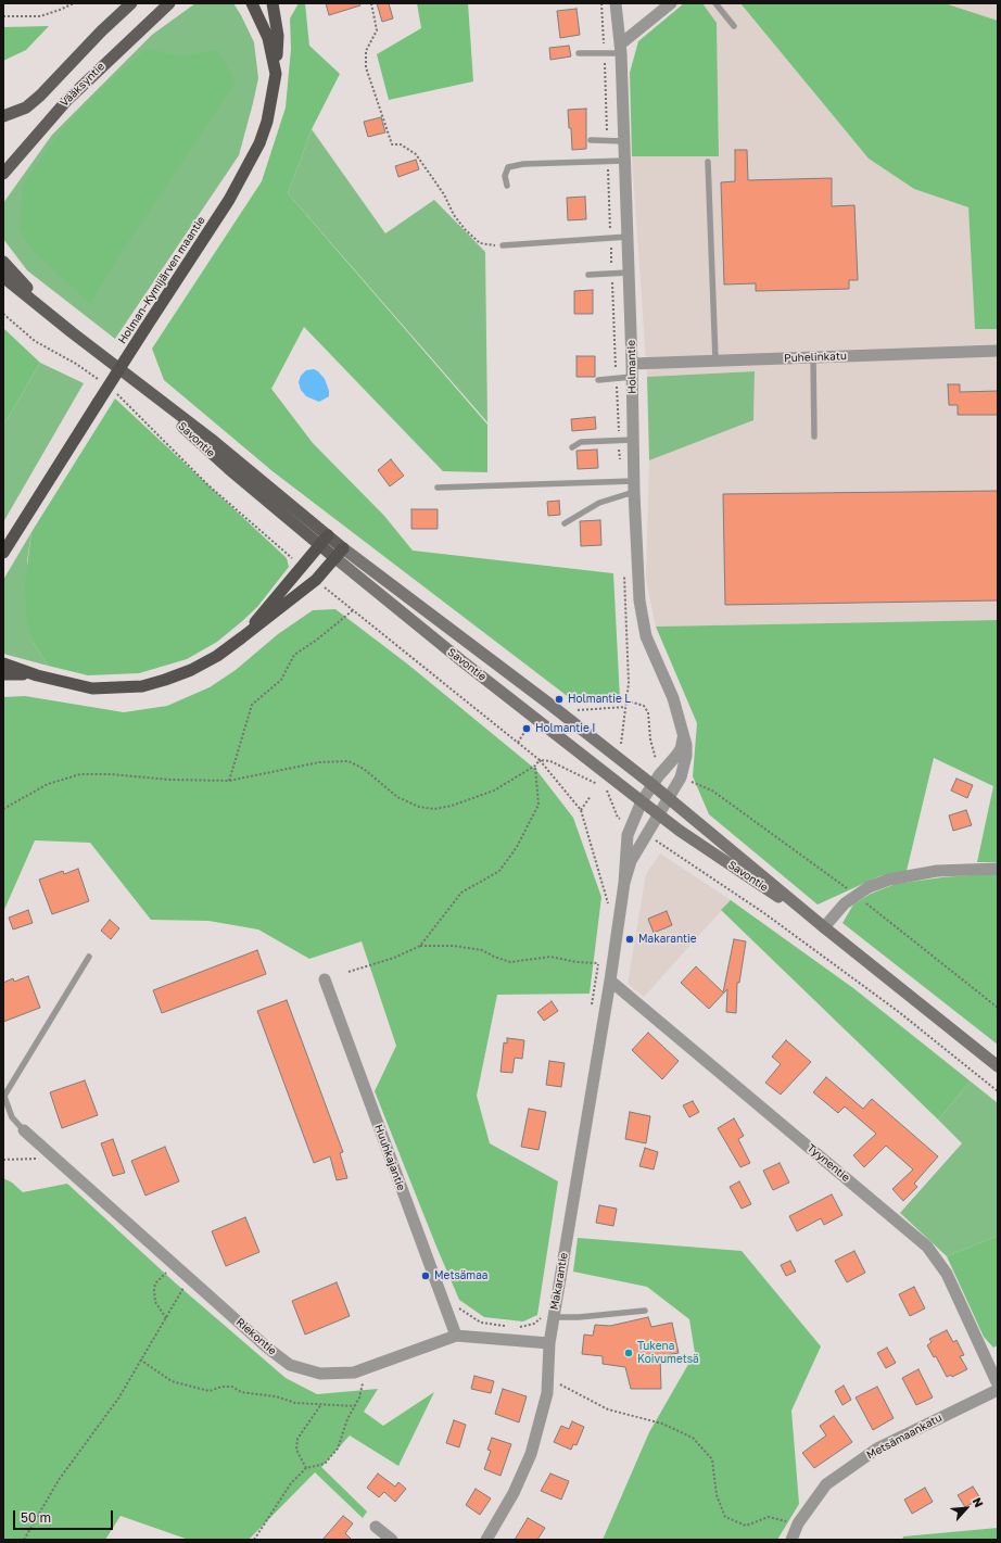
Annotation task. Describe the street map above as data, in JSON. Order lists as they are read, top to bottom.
{
  "streets": {
    "highway": ["Holman–Kymijärven maantie"],
    "main road": ["Vääksyntie", "Savontie"],
    "street": [
      "Puhelinkatu",
      "Holmantie",
      "Huuhkajantie",
      "Tyynentie",
      "Makarantie",
      "Riekontie",
      "Metsämaankatu"
    ]
  },
  "crossings": [
    ["Puhelinkatu", "Holmantie"],
    ["Holmantie", "Savontie"],
    ["Holmantie", "Makarantie"],
    ["Savontie", "Makarantie"],
    ["Huuhkajantie", "Riekontie"],
    ["Tyynentie", "Makarantie"],
    ["Makarantie", "Riekontie"]
  ],
  "places": [
    "Holmantie L",
    "Holmantie I",
    "Makarantie",
    "Metsämaa",
    "Tukena Koivumetsä"
  ],
  "scale_bar": "50 m",
  "north": "top right"
}
